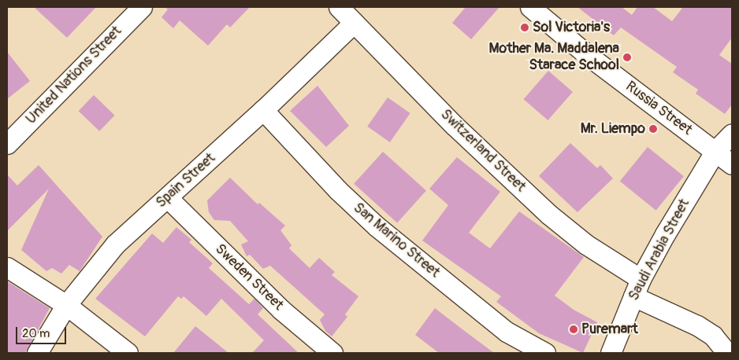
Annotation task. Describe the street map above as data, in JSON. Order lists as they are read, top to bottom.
{
  "streets": {
    "street": [
      "United Nations Street",
      "Russia Street",
      "Switzerland Street",
      "Spain Street",
      "San Marino Street",
      "Saudi Arabia Street",
      "Sweden Street"
    ]
  },
  "crossings": [
    ["Russia Street", "Saudi Arabia Street"],
    ["Switzerland Street", "Spain Street"],
    ["Switzerland Street", "Saudi Arabia Street"],
    ["Spain Street", "San Marino Street"],
    ["Spain Street", "Sweden Street"]
  ],
  "places": [
    "Sol Victoria's",
    "Mother Ma. Maddalena Starace School",
    "Mr. Liempo",
    "Puremart"
  ],
  "scale_bar": "20 m"
}
